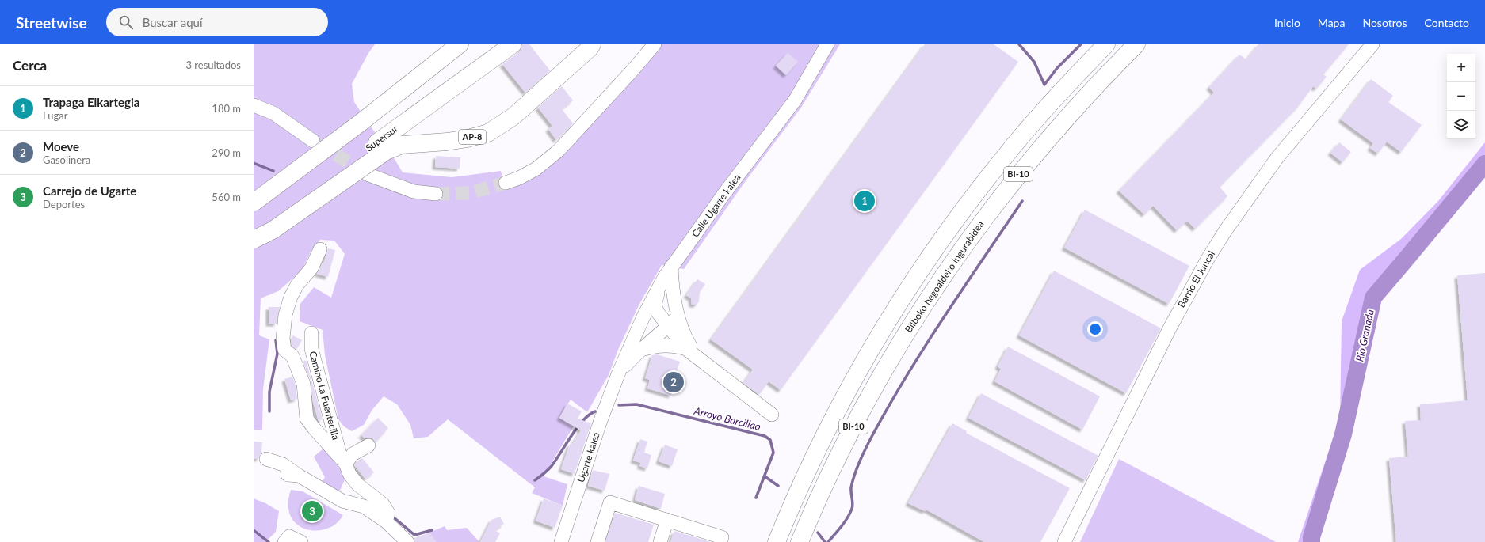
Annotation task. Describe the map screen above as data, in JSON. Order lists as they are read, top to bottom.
{
  "streets": {
    "highway": [
      "AP-8",
      "Supersur",
      "BI-10",
      "Bilboko hegoaldeko ingurabidea"
    ],
    "street": [
      "Calle Ugarte kalea",
      "Barrio El Juncal",
      "Camino La Fuentecilla",
      "Ugarte kalea"
    ]
  },
  "crossings": [
    ["AP-8", "Supersur"],
    ["Calle Ugarte kalea", "Ugarte kalea"]
  ],
  "water": ["Río Granada", "Arroyo Barcillao"],
  "page": {
    "header": "Streetwise",
    "search": "Buscar aquí",
    "nav": [
      "Inicio",
      "Mapa",
      "Nosotros",
      "Contacto"
    ],
    "heading": ["Cerca", "3 resultados"],
    "map_buttons": ["+", "−"],
    "list": [
      {
        "mark": "1",
        "name": "Trapaga Elkartegia",
        "note": "Lugar",
        "value": "180 m"
      },
      {
        "mark": "2",
        "name": "Moeve",
        "note": "Gasolinera",
        "value": "290 m"
      },
      {
        "mark": "3",
        "name": "Carrejo de Ugarte",
        "note": "Deportes",
        "value": "560 m"
      }
    ],
    "pins": ["1", "2", "3"]
  }
}
